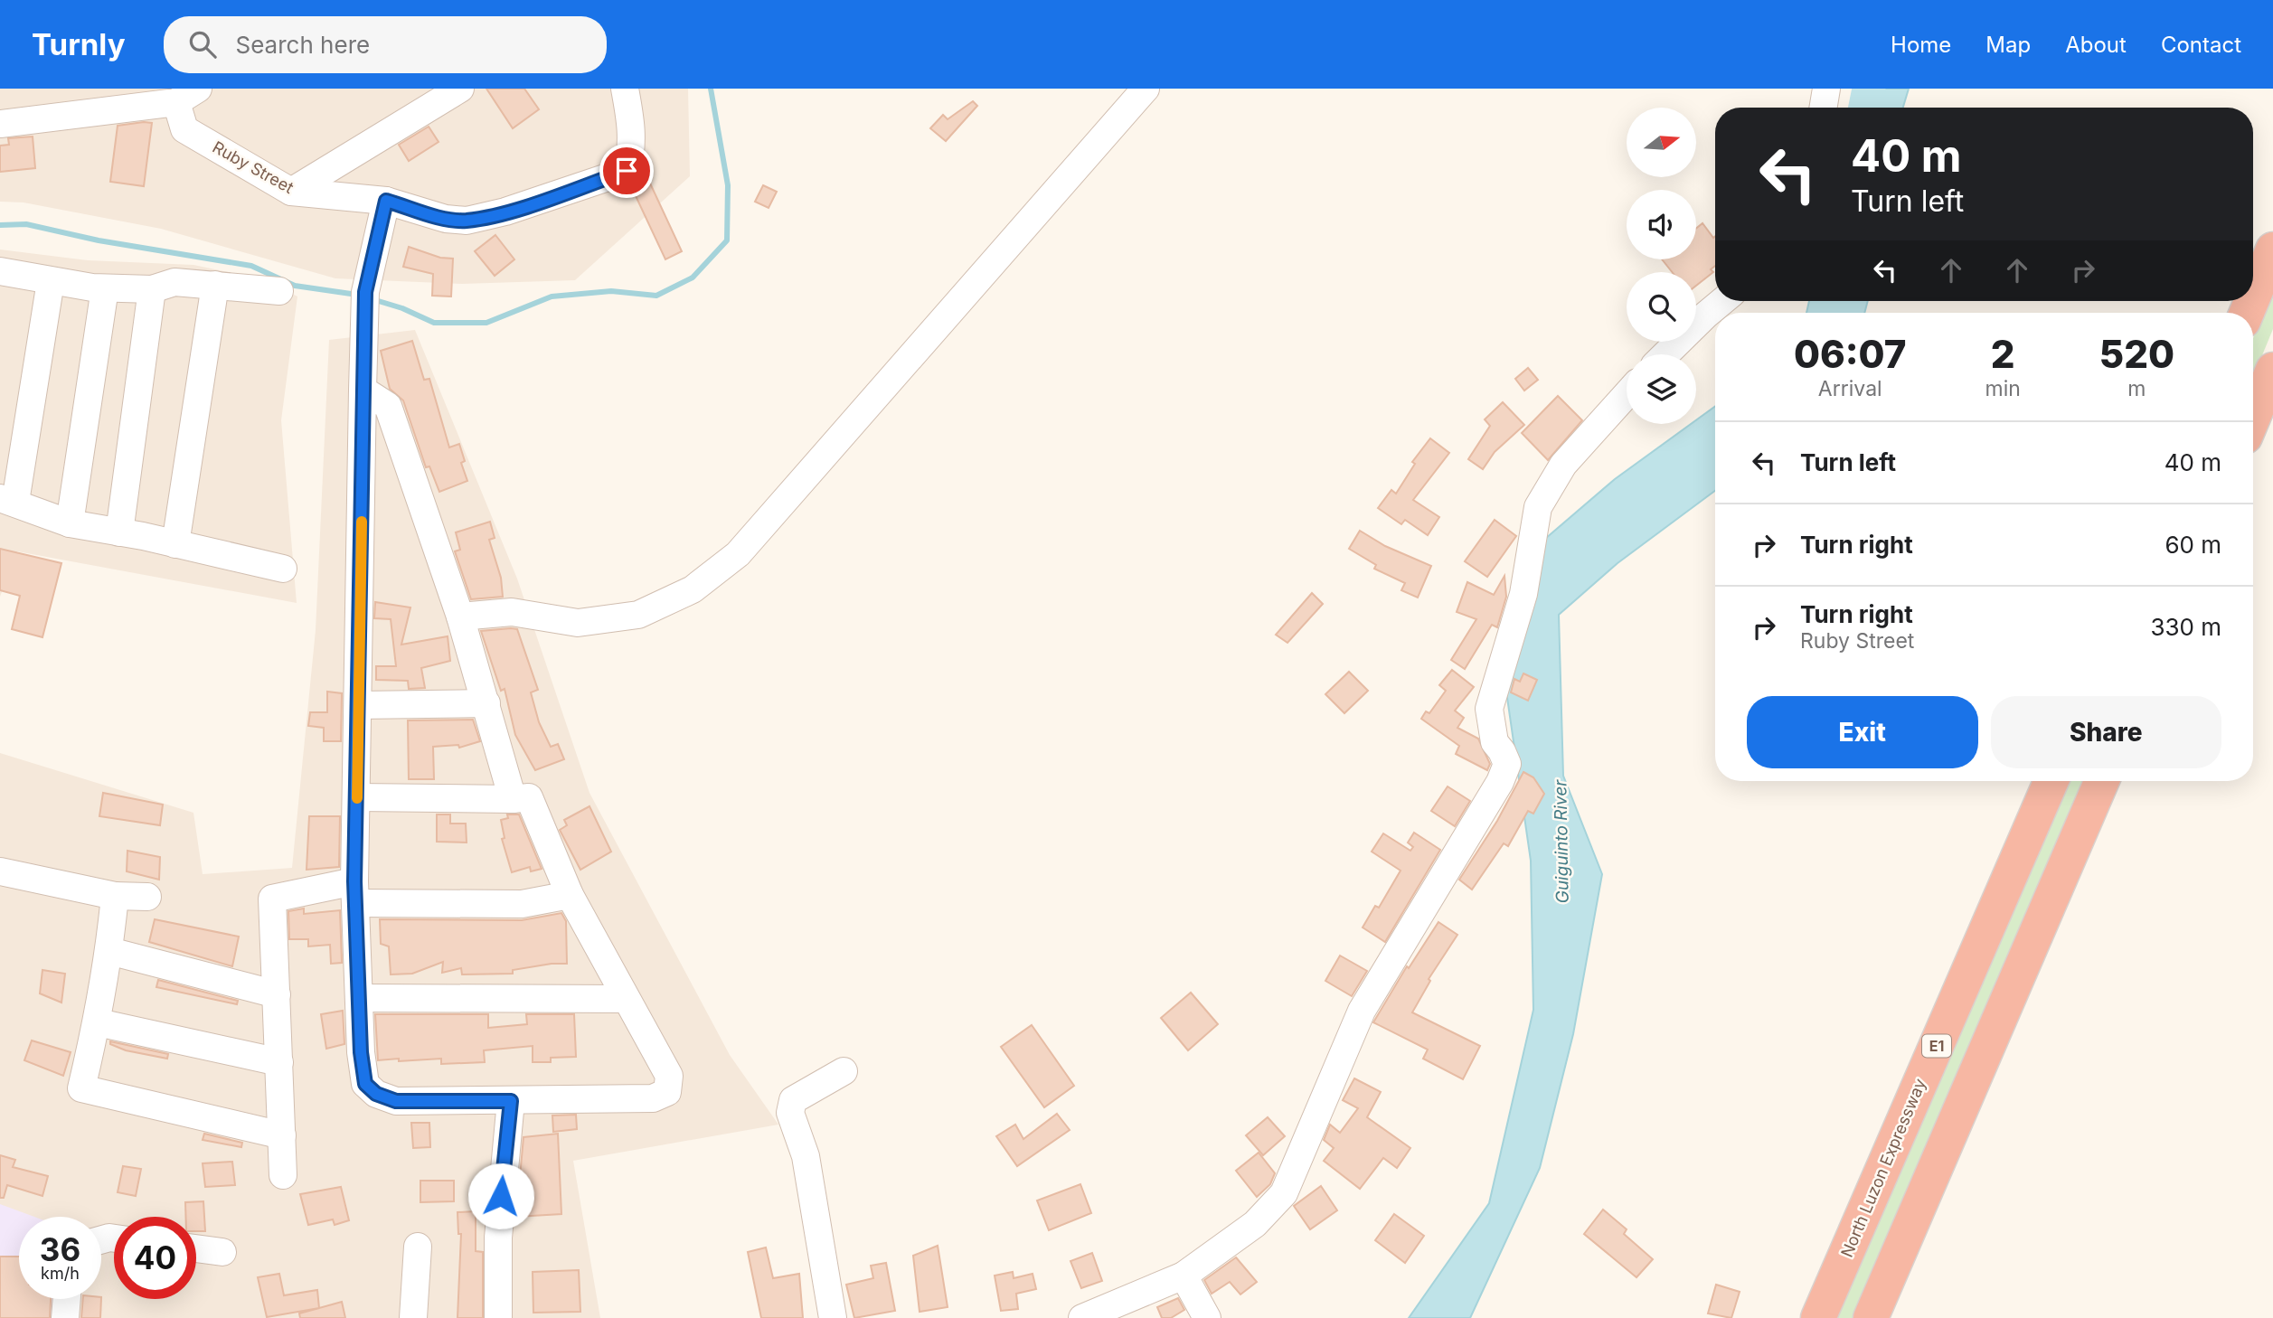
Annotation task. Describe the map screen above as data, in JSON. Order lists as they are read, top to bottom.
{
  "streets": {
    "highway": ["E1", "North Luzon Expressway"],
    "street": ["Ruby Street"]
  },
  "water": ["Guiguinto River"],
  "north": "right",
  "page": {
    "header": "Turnly",
    "search": "Search here",
    "nav": [
      "Home",
      "Map",
      "About",
      "Contact"
    ],
    "turn": ["40 m", "Turn left"],
    "eta": [
      "06:07",
      "Arrival",
      "2",
      "min",
      "520",
      "m"
    ],
    "list": [
      {
        "name": "Turn left",
        "value": "40 m"
      },
      {
        "name": "Turn right",
        "value": "60 m"
      },
      {
        "name": "Turn right",
        "note": "Ruby Street",
        "value": "330 m"
      }
    ],
    "buttons": ["Exit", "Share"],
    "speed": "36 km/h",
    "limit": "40"
  }
}
